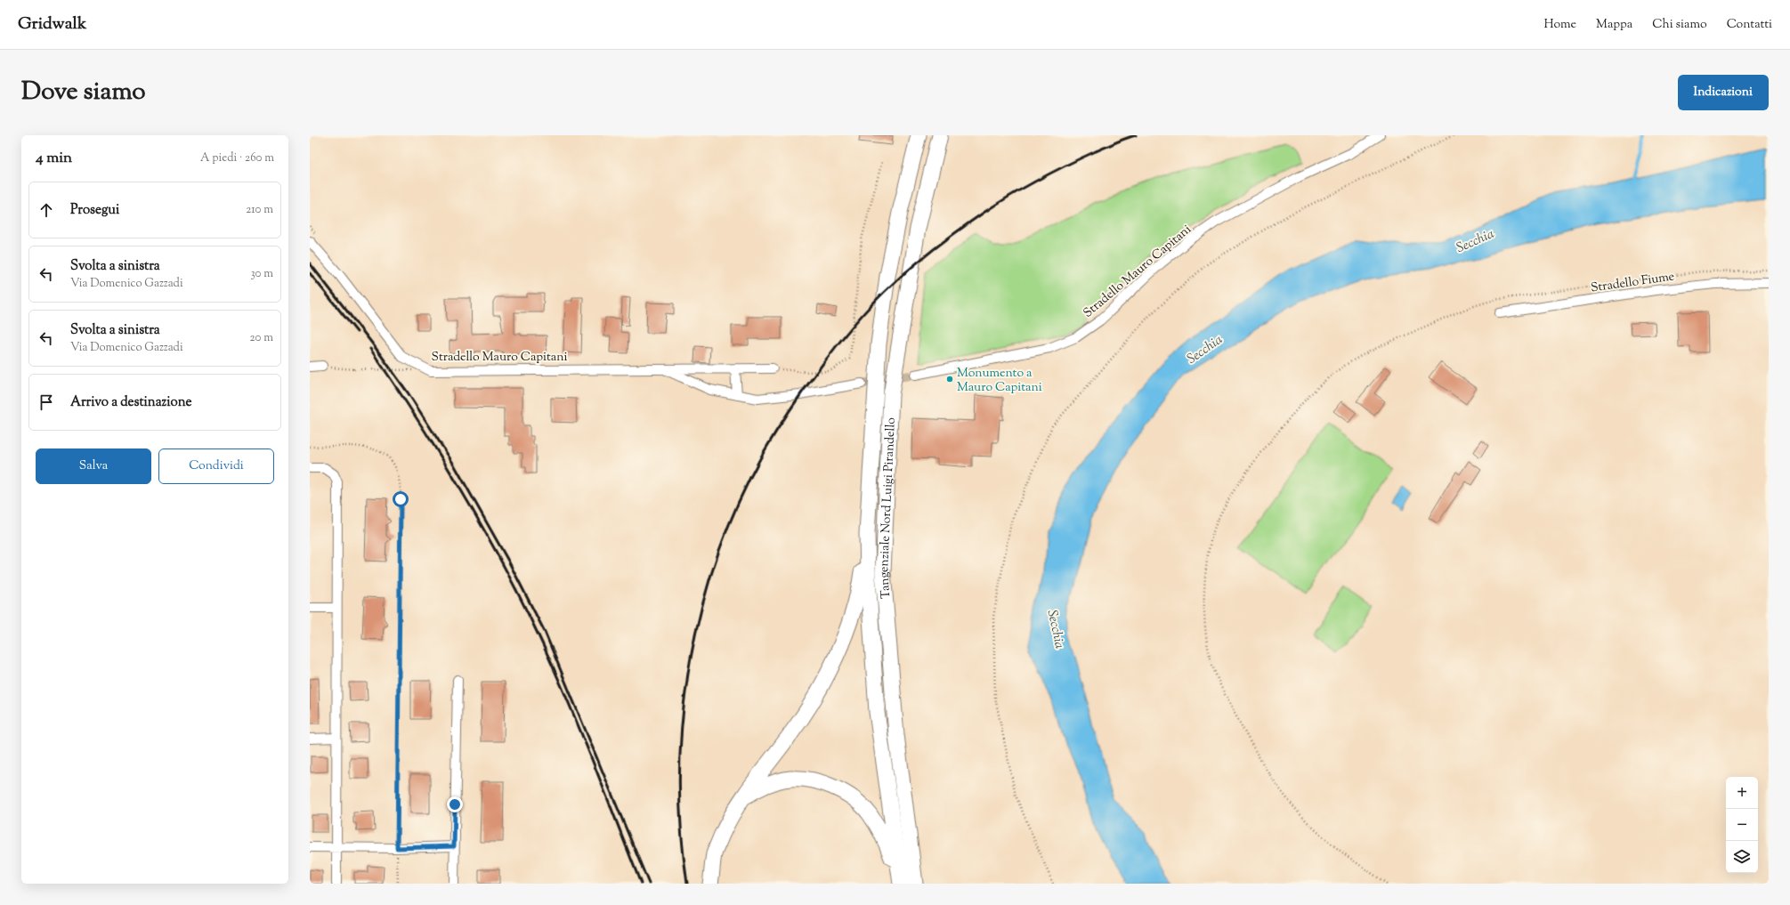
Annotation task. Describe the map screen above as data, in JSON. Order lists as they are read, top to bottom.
{
  "streets": {
    "highway": ["Tangenziale Nord Luigi Pirandello"],
    "street": ["Stradello Mauro Capitani", "Stradello Fiume"]
  },
  "water": ["Secchia"],
  "places": ["Monumento a Mauro Capitani"],
  "page": {
    "header": "Gridwalk",
    "nav": [
      "Home",
      "Mappa",
      "Chi siamo",
      "Contatti"
    ],
    "title": "Dove siamo",
    "buttons": [
      "Indicazioni",
      ["Salva", "Condividi"]
    ],
    "heading": ["4 min", "A piedi · 260 m"],
    "list": [
      ["Prosegui", "210 m"],
      ["Svolta a sinistra", "Via Domenico Gazzadi", "30 m"],
      ["Svolta a sinistra", "Via Domenico Gazzadi", "20 m"],
      "Arrivo a destinazione"
    ],
    "map_buttons": ["+", "−"]
  }
}
